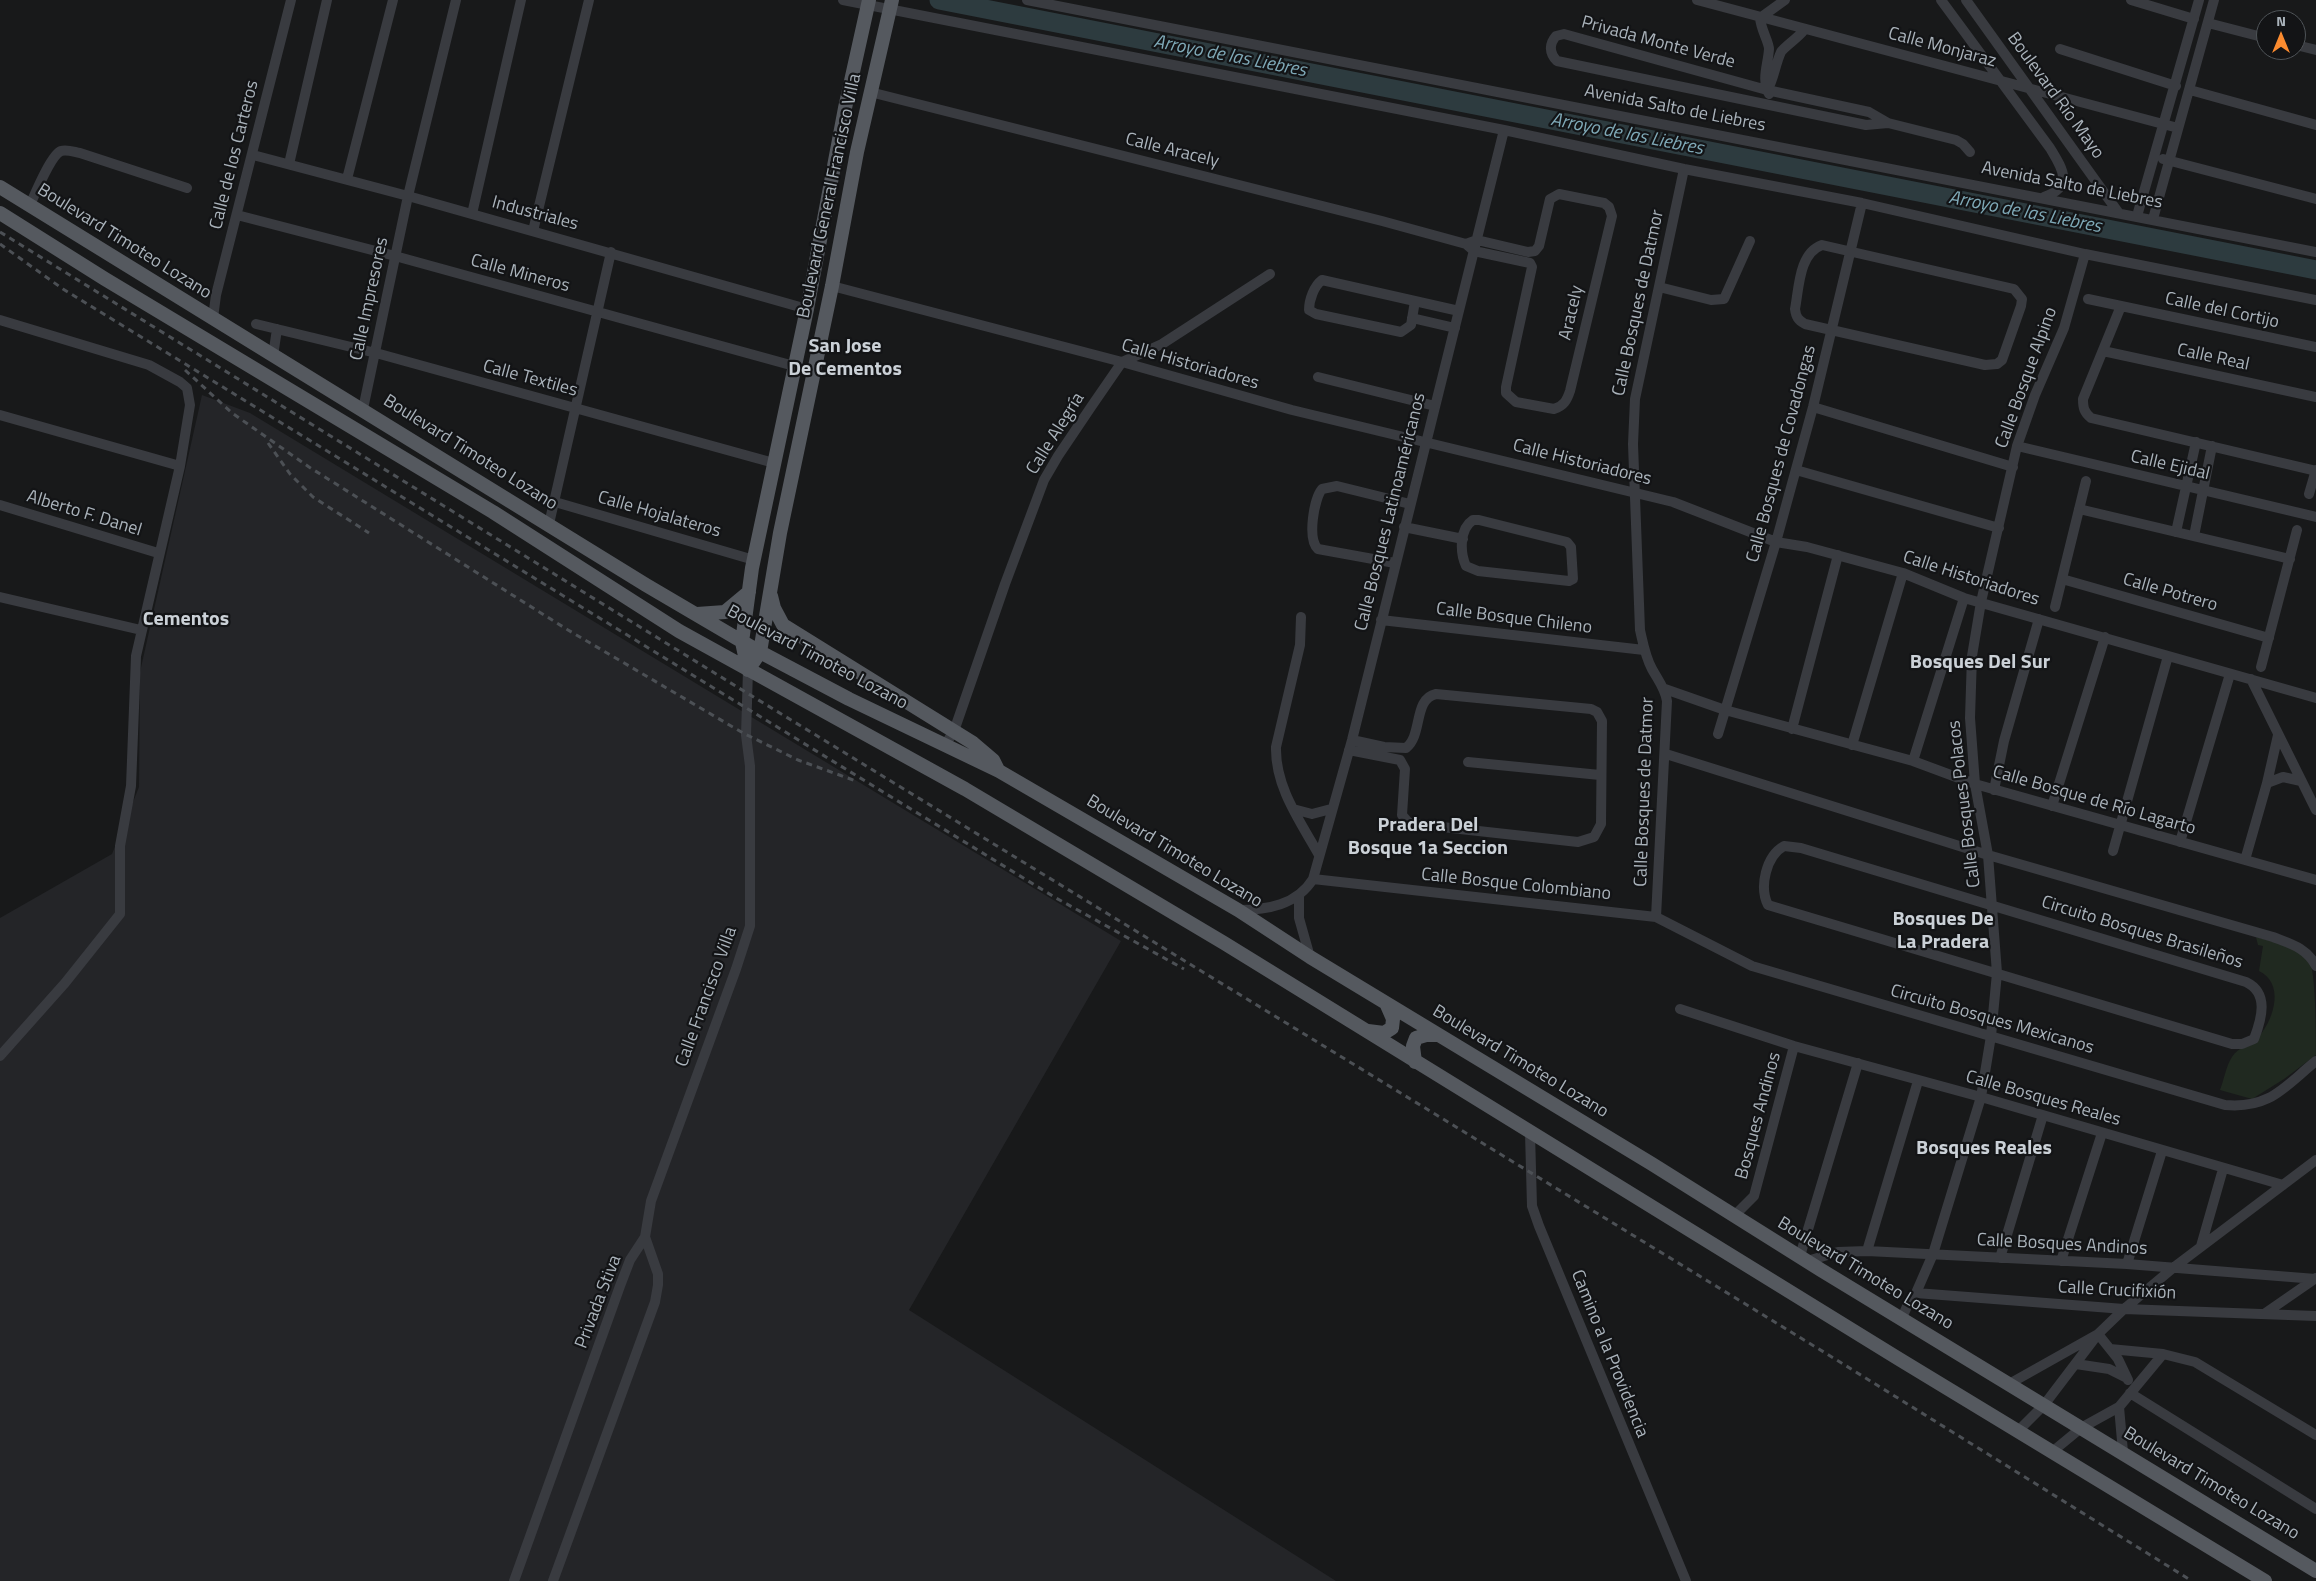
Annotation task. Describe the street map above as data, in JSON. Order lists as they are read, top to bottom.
{
  "streets": {
    "main road": ["Boulevard General Francisco Villa", "Boulevard Timoteo Lozano"],
    "street": [
      "Privada Monte Verde",
      "Calle Monjaraz",
      "Boulevard Río Mayo",
      "Avenida Salto de Liebres",
      "Calle Aracely",
      "Calle de los Carteros",
      "Industriales",
      "Calle Mineros",
      "Calle Impresores",
      "Calle Bosques de Datmor",
      "Calle del Cortijo",
      "Aracely",
      "Calle Real",
      "Calle Historiadores",
      "Calle Bosque Alpino",
      "Calle Textiles",
      "Calle Alegría",
      "Calle Bosques de Covadongas",
      "Calle Ejidal",
      "Calle Bosques Latinoaméricanos",
      "Alberto F. Danel",
      "Calle Hojalateros",
      "Calle Potrero",
      "Calle Bosque Chileno",
      "Calle Bosque de Río Lagarto",
      "Calle Bosques Polacos",
      "Calle Bosque Colombiano",
      "Circuito Bosques Brasileños",
      "Calle Francisco Villa",
      "Circuito Bosques Mexicanos",
      "Calle Bosques Reales",
      "Bosques Andinos",
      "Calle Bosques Andinos",
      "Calle Crucifixión",
      "Privada Stiva",
      "Camino a la Providencia"
    ]
  },
  "crossings": [
    ["Calle Monjaraz", "Boulevard Río Mayo"],
    ["Boulevard Río Mayo", "Avenida Salto de Liebres"],
    ["Calle Aracely", "Boulevard General Francisco Villa"],
    ["Calle Aracely", "Aracely"],
    ["Calle Aracely", "Calle Bosques Latinoaméricanos"],
    ["Calle de los Carteros", "Industriales"],
    ["Calle de los Carteros", "Boulevard Timoteo Lozano"],
    ["Calle de los Carteros", "Calle Mineros"],
    ["Boulevard General Francisco Villa", "Industriales"],
    ["Boulevard General Francisco Villa", "Boulevard Timoteo Lozano"],
    ["Boulevard General Francisco Villa", "Calle Mineros"],
    ["Boulevard General Francisco Villa", "Calle Historiadores"],
    ["Boulevard General Francisco Villa", "Calle Textiles"],
    ["Boulevard General Francisco Villa", "Calle Hojalateros"],
    ["Boulevard General Francisco Villa", "Calle Francisco Villa"],
    ["Industriales", "Calle Impresores"],
    ["Boulevard Timoteo Lozano", "Calle Impresores"],
    ["Boulevard Timoteo Lozano", "Calle Alegría"],
    ["Boulevard Timoteo Lozano", "Calle Bosques Polacos"],
    ["Boulevard Timoteo Lozano", "Bosques Andinos"],
    ["Boulevard Timoteo Lozano", "Calle Bosques Andinos"],
    ["Calle Mineros", "Calle Impresores"],
    ["Calle Impresores", "Calle Textiles"],
    ["Calle Bosques de Datmor", "Calle Historiadores"],
    ["Calle Bosques de Datmor", "Calle Bosque Chileno"],
    ["Calle Bosques de Datmor", "Calle Bosque de Río Lagarto"],
    ["Calle Bosques de Datmor", "Calle Bosque Colombiano"],
    ["Calle Bosques de Datmor", "Circuito Bosques Mexicanos"],
    ["Aracely", "Calle Bosques Latinoaméricanos"],
    ["Calle Historiadores", "Calle Bosque Alpino"],
    ["Calle Historiadores", "Calle Alegría"],
    ["Calle Historiadores", "Calle Bosques de Covadongas"],
    ["Calle Historiadores", "Calle Bosques Latinoaméricanos"],
    ["Calle Historiadores", "Calle Bosques Polacos"],
    ["Calle Bosque Alpino", "Calle Ejidal"],
    ["Calle Bosque Alpino", "Calle Bosques Polacos"],
    ["Calle Bosques de Covadongas", "Calle Bosque de Río Lagarto"],
    ["Calle Bosques Latinoaméricanos", "Calle Bosque Chileno"],
    ["Calle Bosques Latinoaméricanos", "Calle Bosque Colombiano"],
    ["Calle Bosque de Río Lagarto", "Calle Bosques Polacos"],
    ["Calle Bosques Polacos", "Circuito Bosques Brasileños"],
    ["Calle Bosques Polacos", "Circuito Bosques Mexicanos"],
    ["Calle Bosques Polacos", "Calle Bosques Reales"],
    ["Calle Bosques Polacos", "Calle Bosques Andinos"],
    ["Calle Bosques Polacos", "Calle Crucifixión"],
    ["Calle Bosque Colombiano", "Circuito Bosques Mexicanos"],
    ["Calle Francisco Villa", "Privada Stiva"],
    ["Calle Bosques Reales", "Bosques Andinos"]
  ],
  "districts": [
    "San Jose De Cementos",
    "Cementos",
    "Bosques Del Sur",
    "Pradera Del Bosque 1a Seccion",
    "Bosques De La Pradera",
    "Bosques Reales"
  ],
  "water": ["Arroyo de las Liebres"],
  "north": "top"
}
